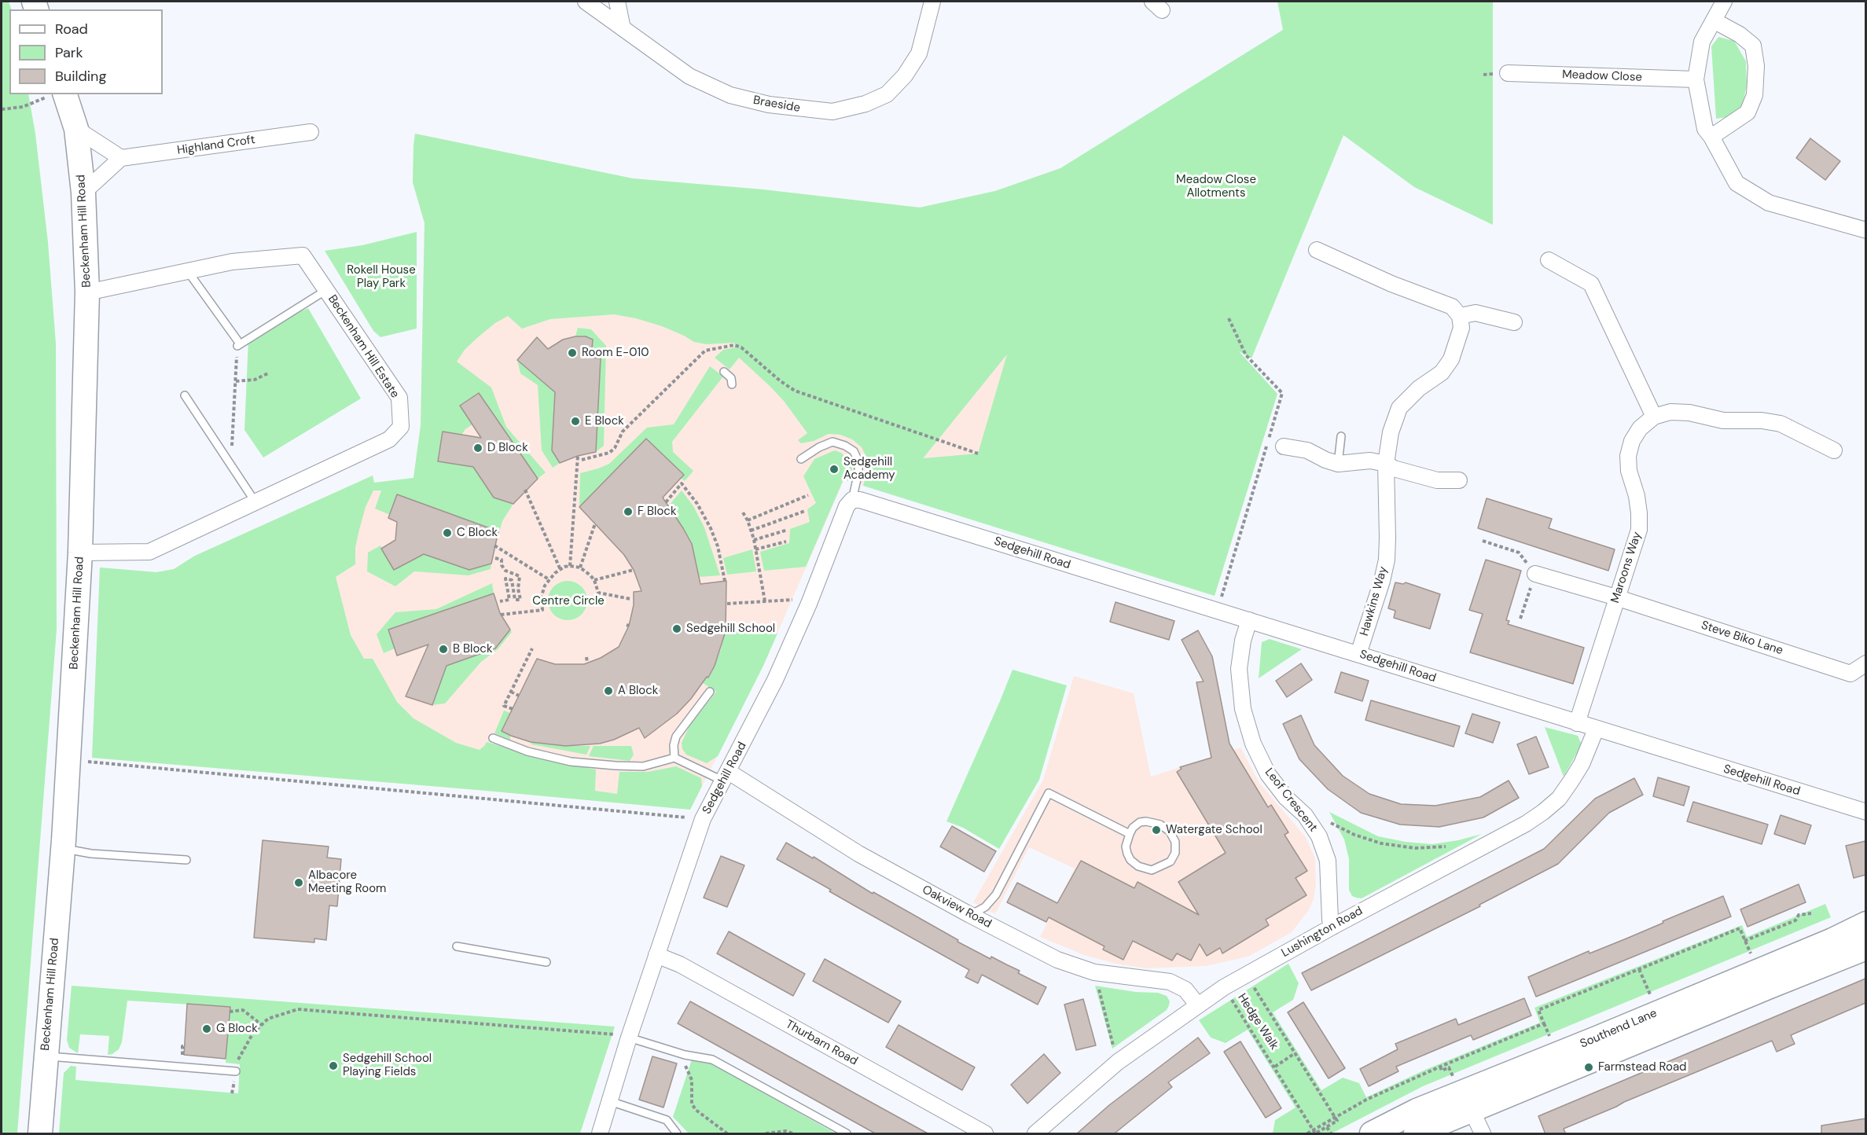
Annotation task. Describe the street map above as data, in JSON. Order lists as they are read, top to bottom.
{
  "streets": {
    "main road": ["Beckenham Hill Road", "Southend Lane"],
    "street": [
      "Meadow Close",
      "Braeside",
      "Highland Croft",
      "Beckenham Hill Estate",
      "Sedgehill Road",
      "Maroons Way",
      "Hawkins Way",
      "Steve Biko Lane",
      "Leof Crescent",
      "Oakview Road",
      "Lushington Road",
      "Thurbarn Road"
    ],
    "path": ["Hedge Walk"]
  },
  "crossings": [
    ["Beckenham Hill Road", "Beckenham Hill Estate"],
    ["Sedgehill Road", "Maroons Way"],
    ["Sedgehill Road", "Hawkins Way"],
    ["Sedgehill Road", "Leof Crescent"],
    ["Sedgehill Road", "Oakview Road"],
    ["Sedgehill Road", "Lushington Road"],
    ["Sedgehill Road", "Thurbarn Road"],
    ["Maroons Way", "Steve Biko Lane"],
    ["Leof Crescent", "Lushington Road"],
    ["Oakview Road", "Lushington Road"],
    ["Lushington Road", "Hedge Walk"]
  ],
  "parks": ["Meadow Close Allotments", "Rokell House Play Park", "Centre Circle"],
  "places": [
    "Room E-010",
    "E Block",
    "D Block",
    "Sedgehill Academy",
    "F Block",
    "C Block",
    "Sedgehill School",
    "B Block",
    "A Block",
    "Watergate School",
    "Albacore Meeting Room",
    "G Block",
    "Sedgehill School Playing Fields",
    "Farmstead Road"
  ],
  "legend": ["Road", "Park", "Building"]
}
